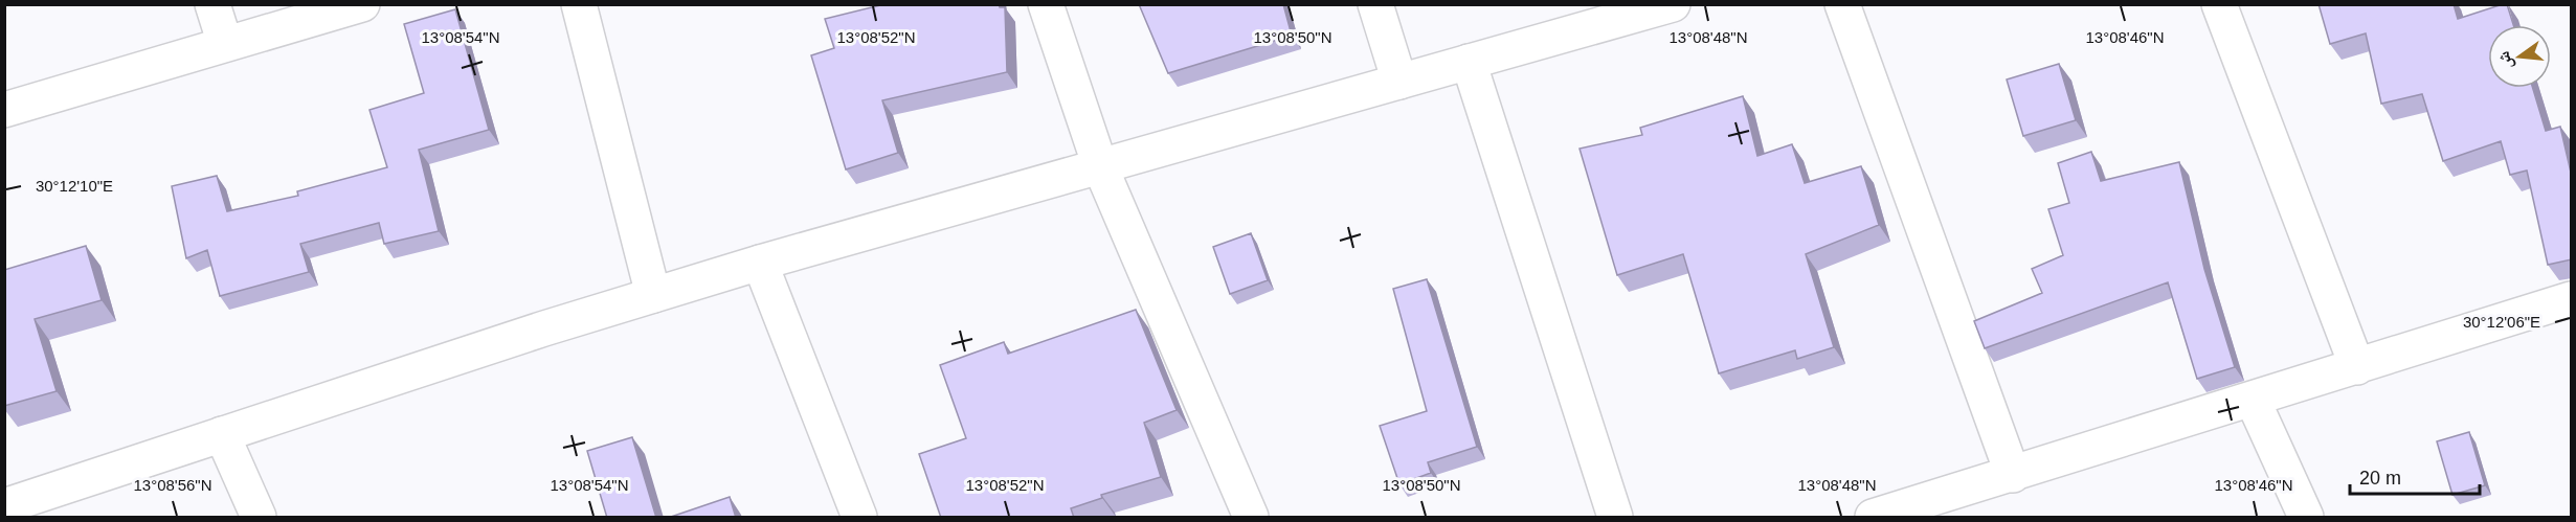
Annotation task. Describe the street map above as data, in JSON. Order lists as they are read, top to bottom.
{
  "scale_bar": "20 m",
  "north": "left",
  "coordinates": [
    "13°08'54\"N",
    "13°08'52\"N",
    "13°08'50\"N",
    "13°08'48\"N",
    "13°08'46\"N",
    "30°12'10\"E",
    "30°12'06\"E",
    "13°08'56\"N"
  ]
}
